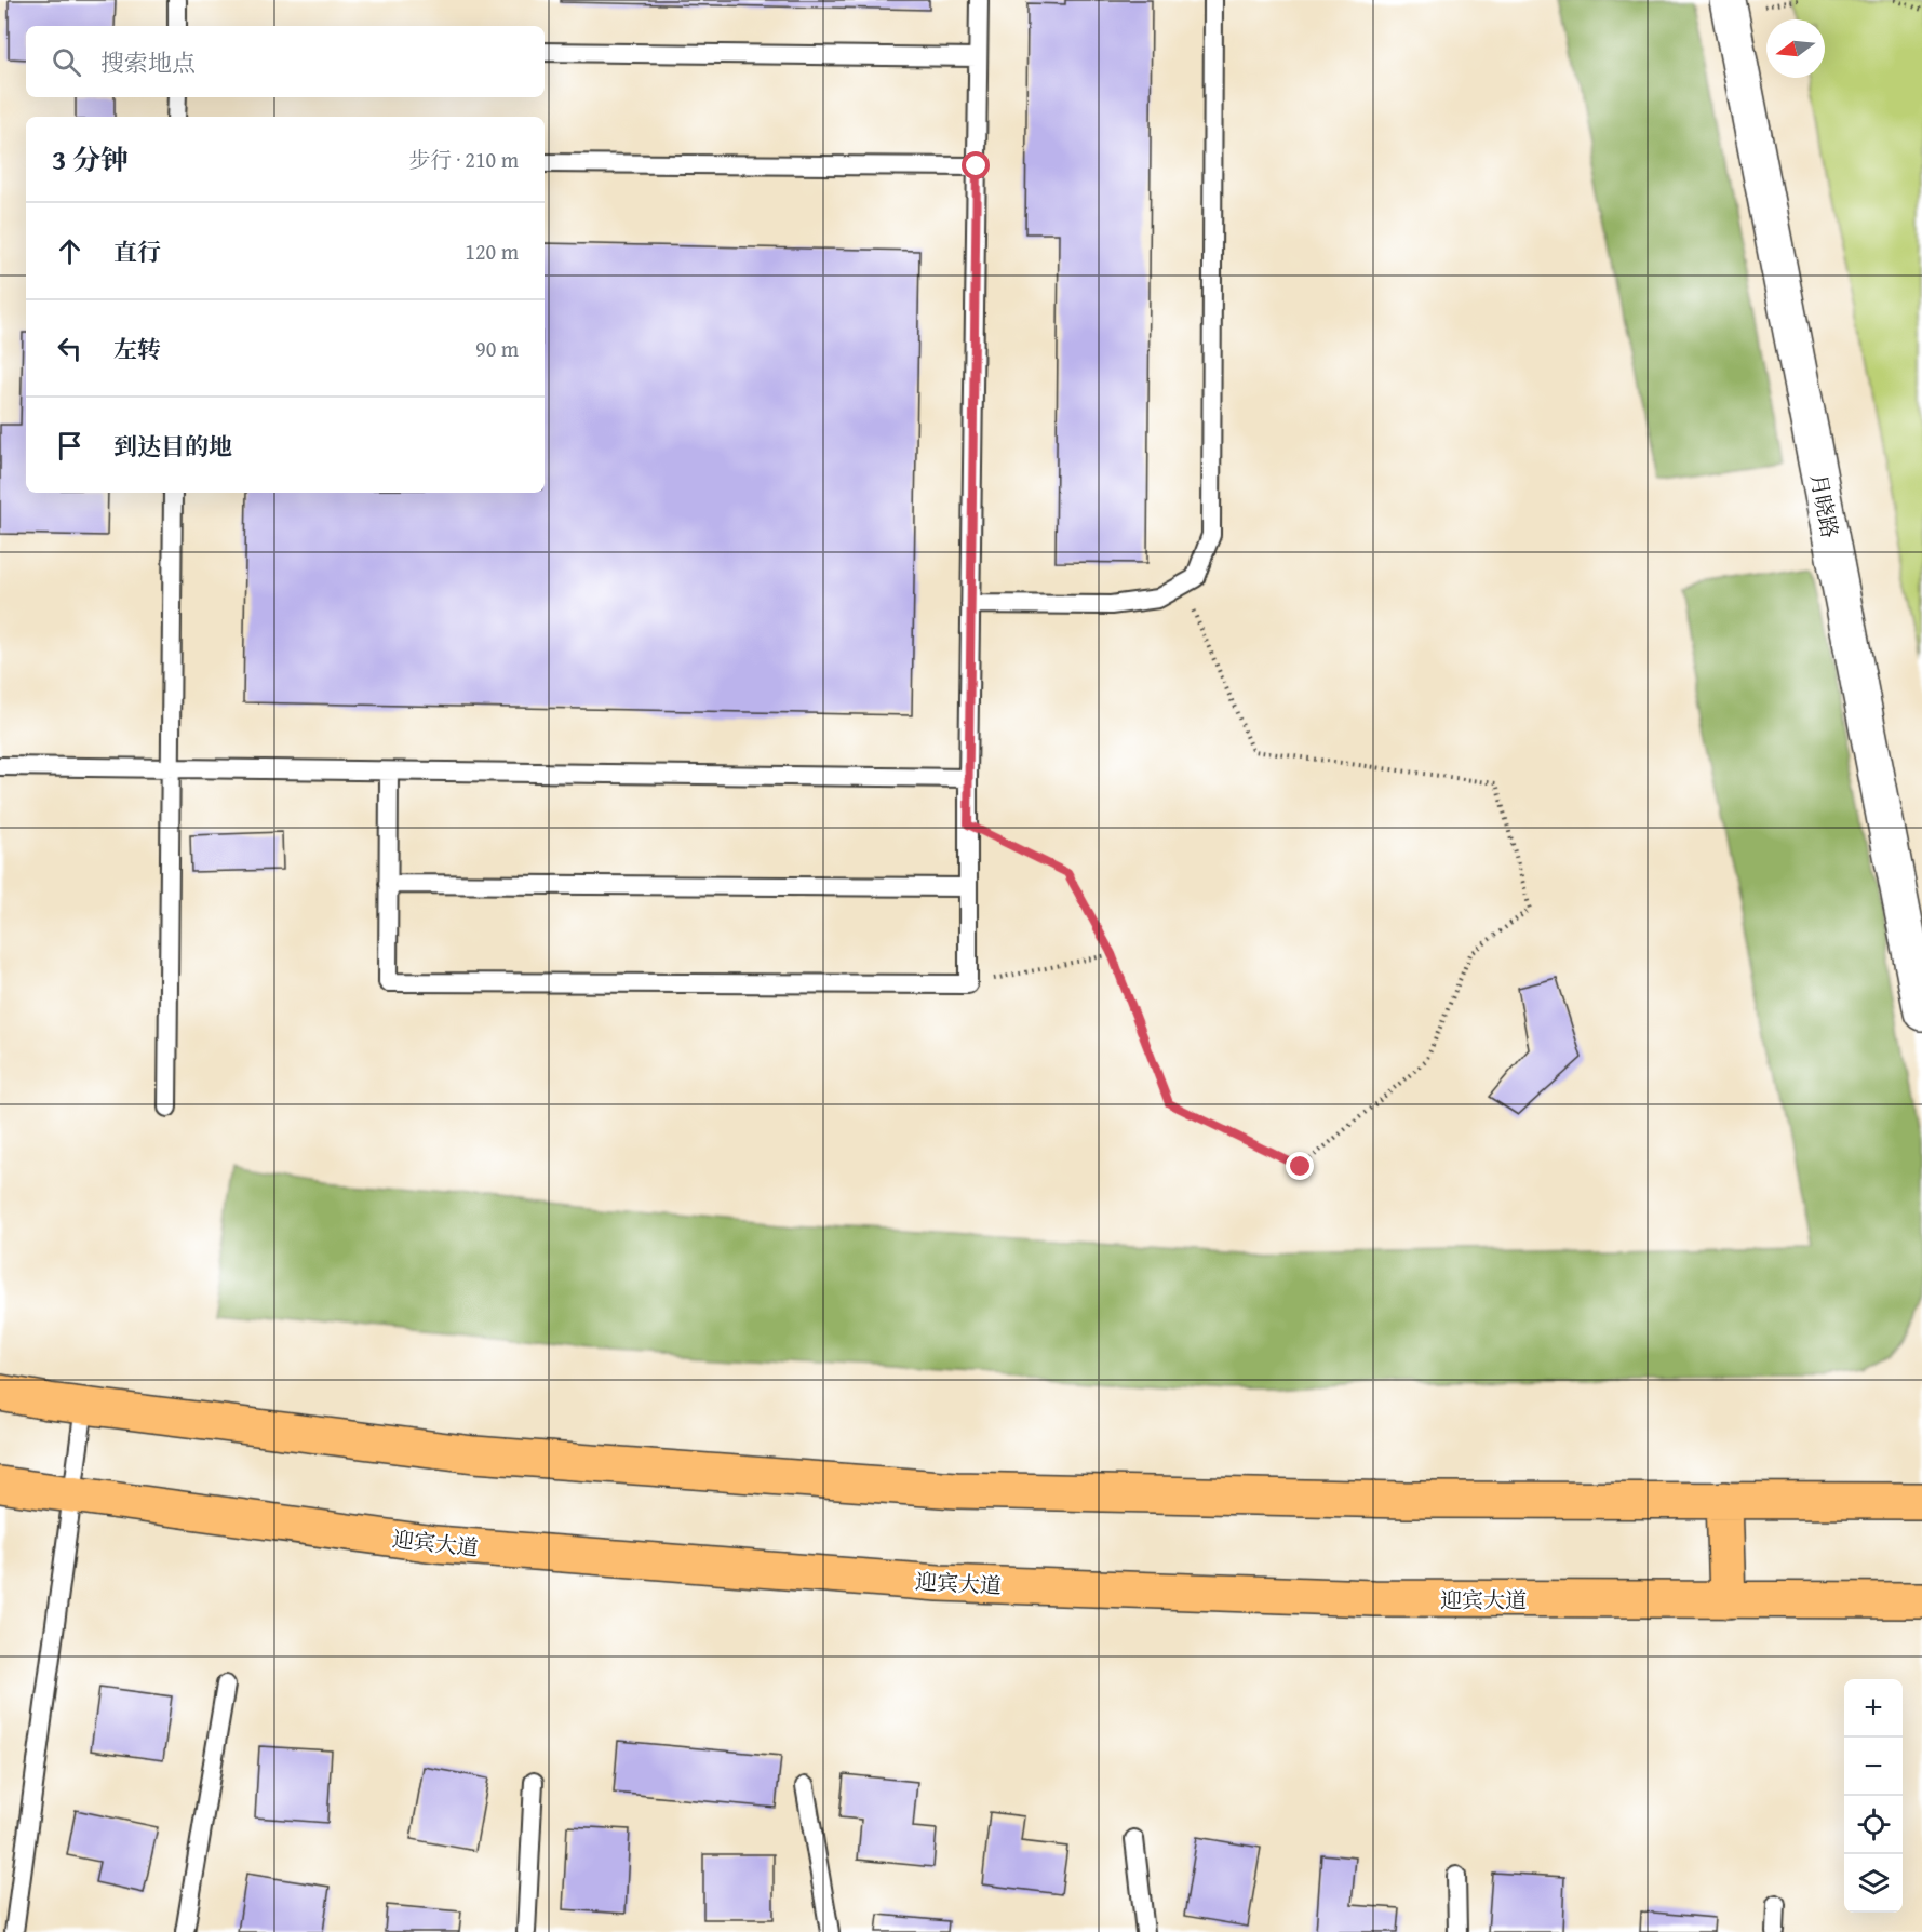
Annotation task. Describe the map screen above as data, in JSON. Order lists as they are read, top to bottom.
{
  "streets": {
    "highway": ["迎宾大道"],
    "street": ["月晓路"]
  },
  "north": "left",
  "page": {
    "search": "搜索地点",
    "heading": ["3 分钟", "步行 · 210 m"],
    "list": [
      ["直行", "120 m"],
      ["左转", "90 m"],
      "到达目的地"
    ],
    "map_buttons": ["+", "−"]
  }
}
